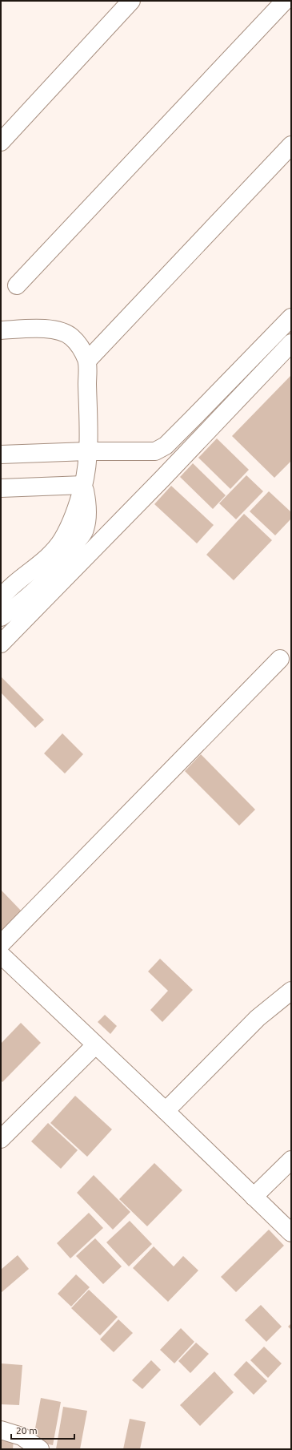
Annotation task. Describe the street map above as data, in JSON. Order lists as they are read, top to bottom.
{
  "scale_bar": "20 m"
}
